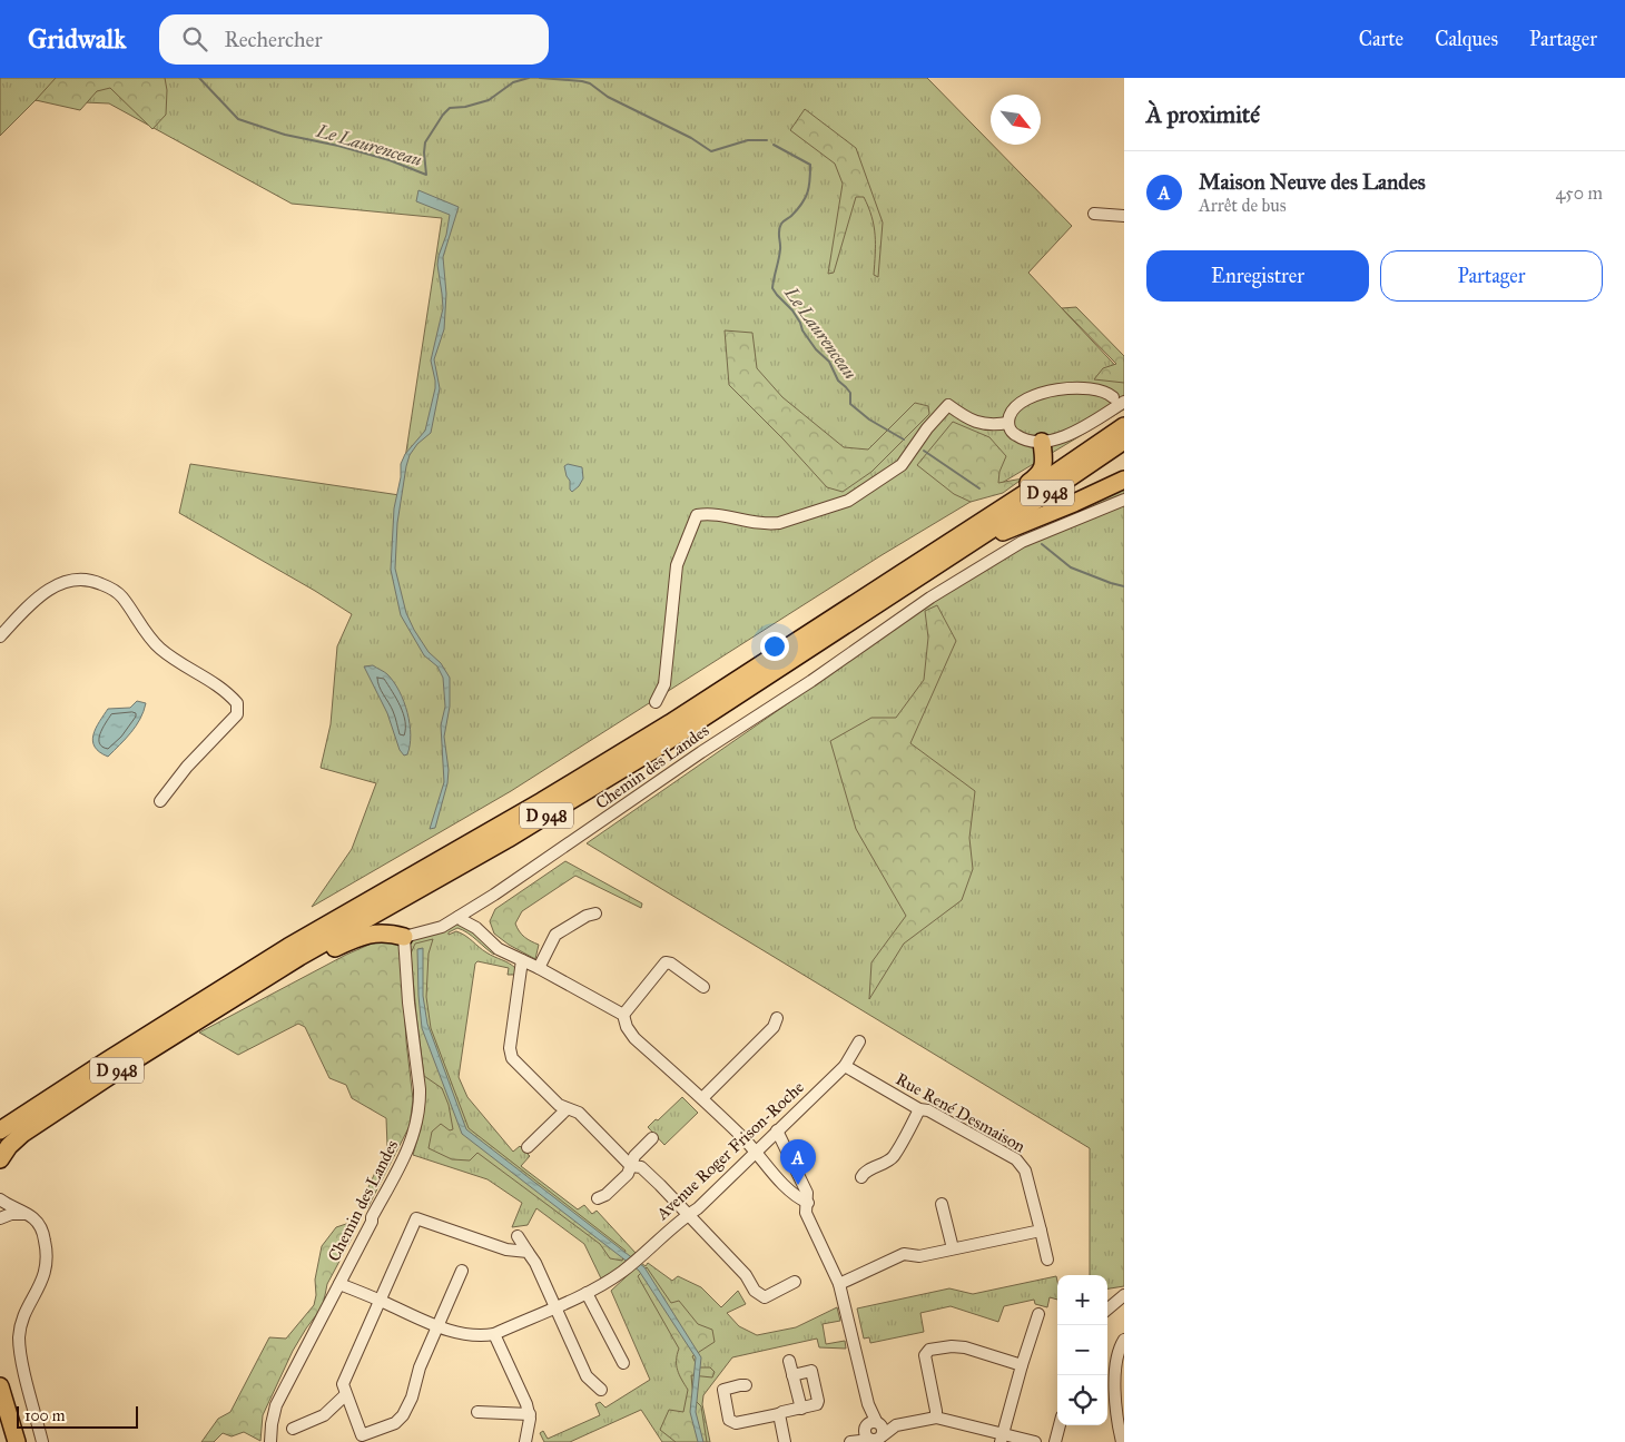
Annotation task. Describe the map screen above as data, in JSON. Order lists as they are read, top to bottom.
{
  "streets": {
    "highway": ["D 948"],
    "street": ["Chemin des Landes", "Rue René Desmaison", "Avenue Roger Frison-Roche"]
  },
  "crossings": [
    ["Chemin des Landes", "Avenue Roger Frison-Roche"],
    ["Rue René Desmaison", "Avenue Roger Frison-Roche"]
  ],
  "water": ["Le Laurenceau"],
  "scale_bar": "100 m",
  "north": "bottom right",
  "page": {
    "header": "Gridwalk",
    "search": "Rechercher",
    "nav": ["Carte", "Calques", "Partager"],
    "heading": "À proximité",
    "list": [
      {
        "mark": "A",
        "name": "Maison Neuve des Landes",
        "note": "Arrêt de bus",
        "value": "450 m"
      }
    ],
    "buttons": ["Enregistrer", "Partager"],
    "pins": "A",
    "map_buttons": ["+", "−"],
    "scale": "100 m"
  }
}
